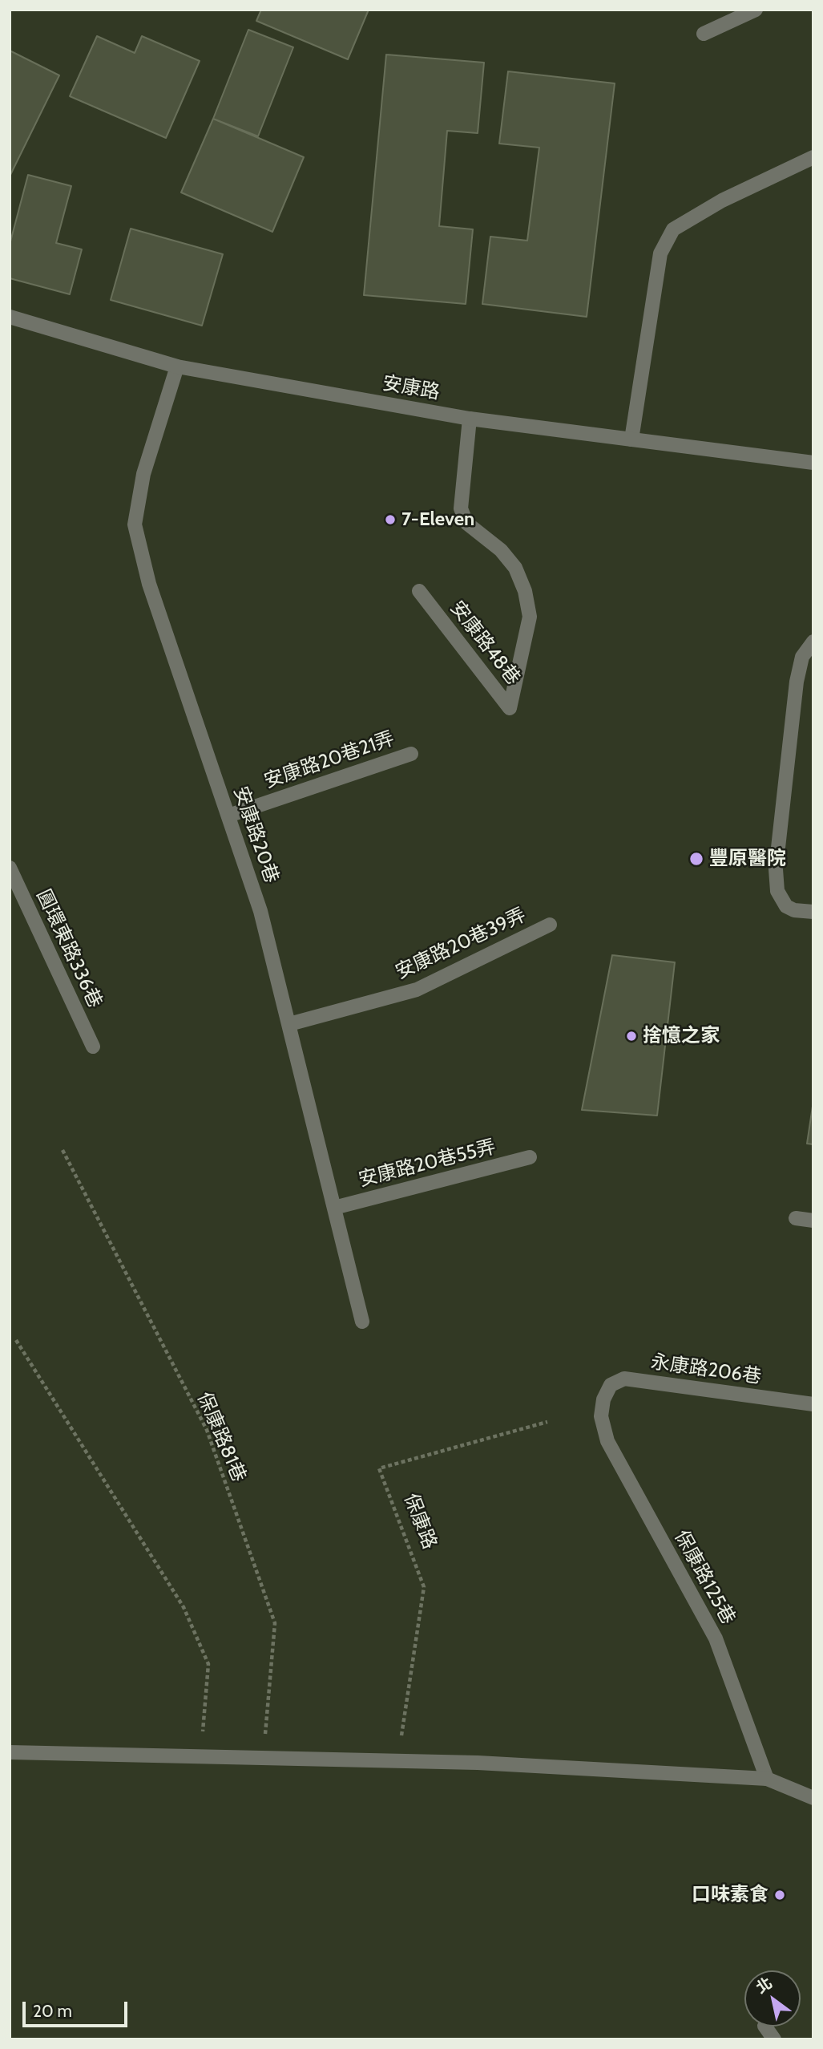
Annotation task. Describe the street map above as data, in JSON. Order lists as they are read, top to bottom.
{
  "streets": {
    "street": [
      "安康路",
      "安康路48巷",
      "安康路20巷21弄",
      "安康路20巷",
      "安康路20巷39弄",
      "圓環東路336巷",
      "安康路20巷55弄",
      "永康路206巷",
      "保康路125巷"
    ],
    "path": ["保康路81巷", "保康路"]
  },
  "crossings": [
    ["安康路", "安康路48巷"],
    ["安康路", "安康路20巷"],
    ["安康路20巷21弄", "安康路20巷"],
    ["安康路20巷", "安康路20巷39弄"],
    ["安康路20巷", "安康路20巷55弄"],
    ["永康路206巷", "保康路125巷"]
  ],
  "places": [
    "7-Eleven",
    "豐原醫院",
    "捨憶之家",
    "口味素食"
  ],
  "scale_bar": "20 m",
  "north": "top left"
}
